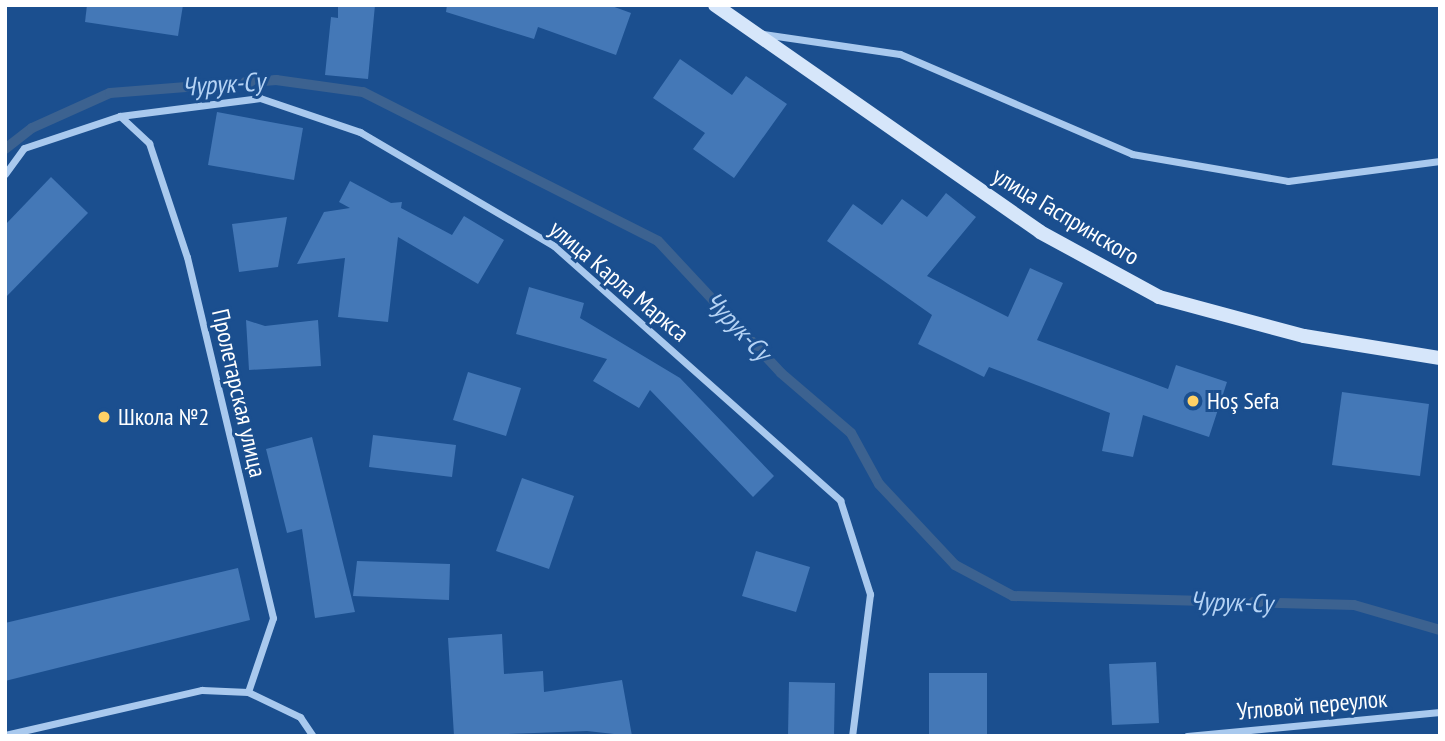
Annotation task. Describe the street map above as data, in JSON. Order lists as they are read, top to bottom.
{
  "streets": {
    "main road": ["улица Гаспринского"],
    "street": ["улица Карла Маркса", "Пролетарская улица", "Угловой переулок"]
  },
  "crossings": [
    ["улица Карла Маркса", "Пролетарская улица"]
  ],
  "water": ["Чурук-Су"],
  "places": ["Hoş Sefa", "Школа №2"]
}
